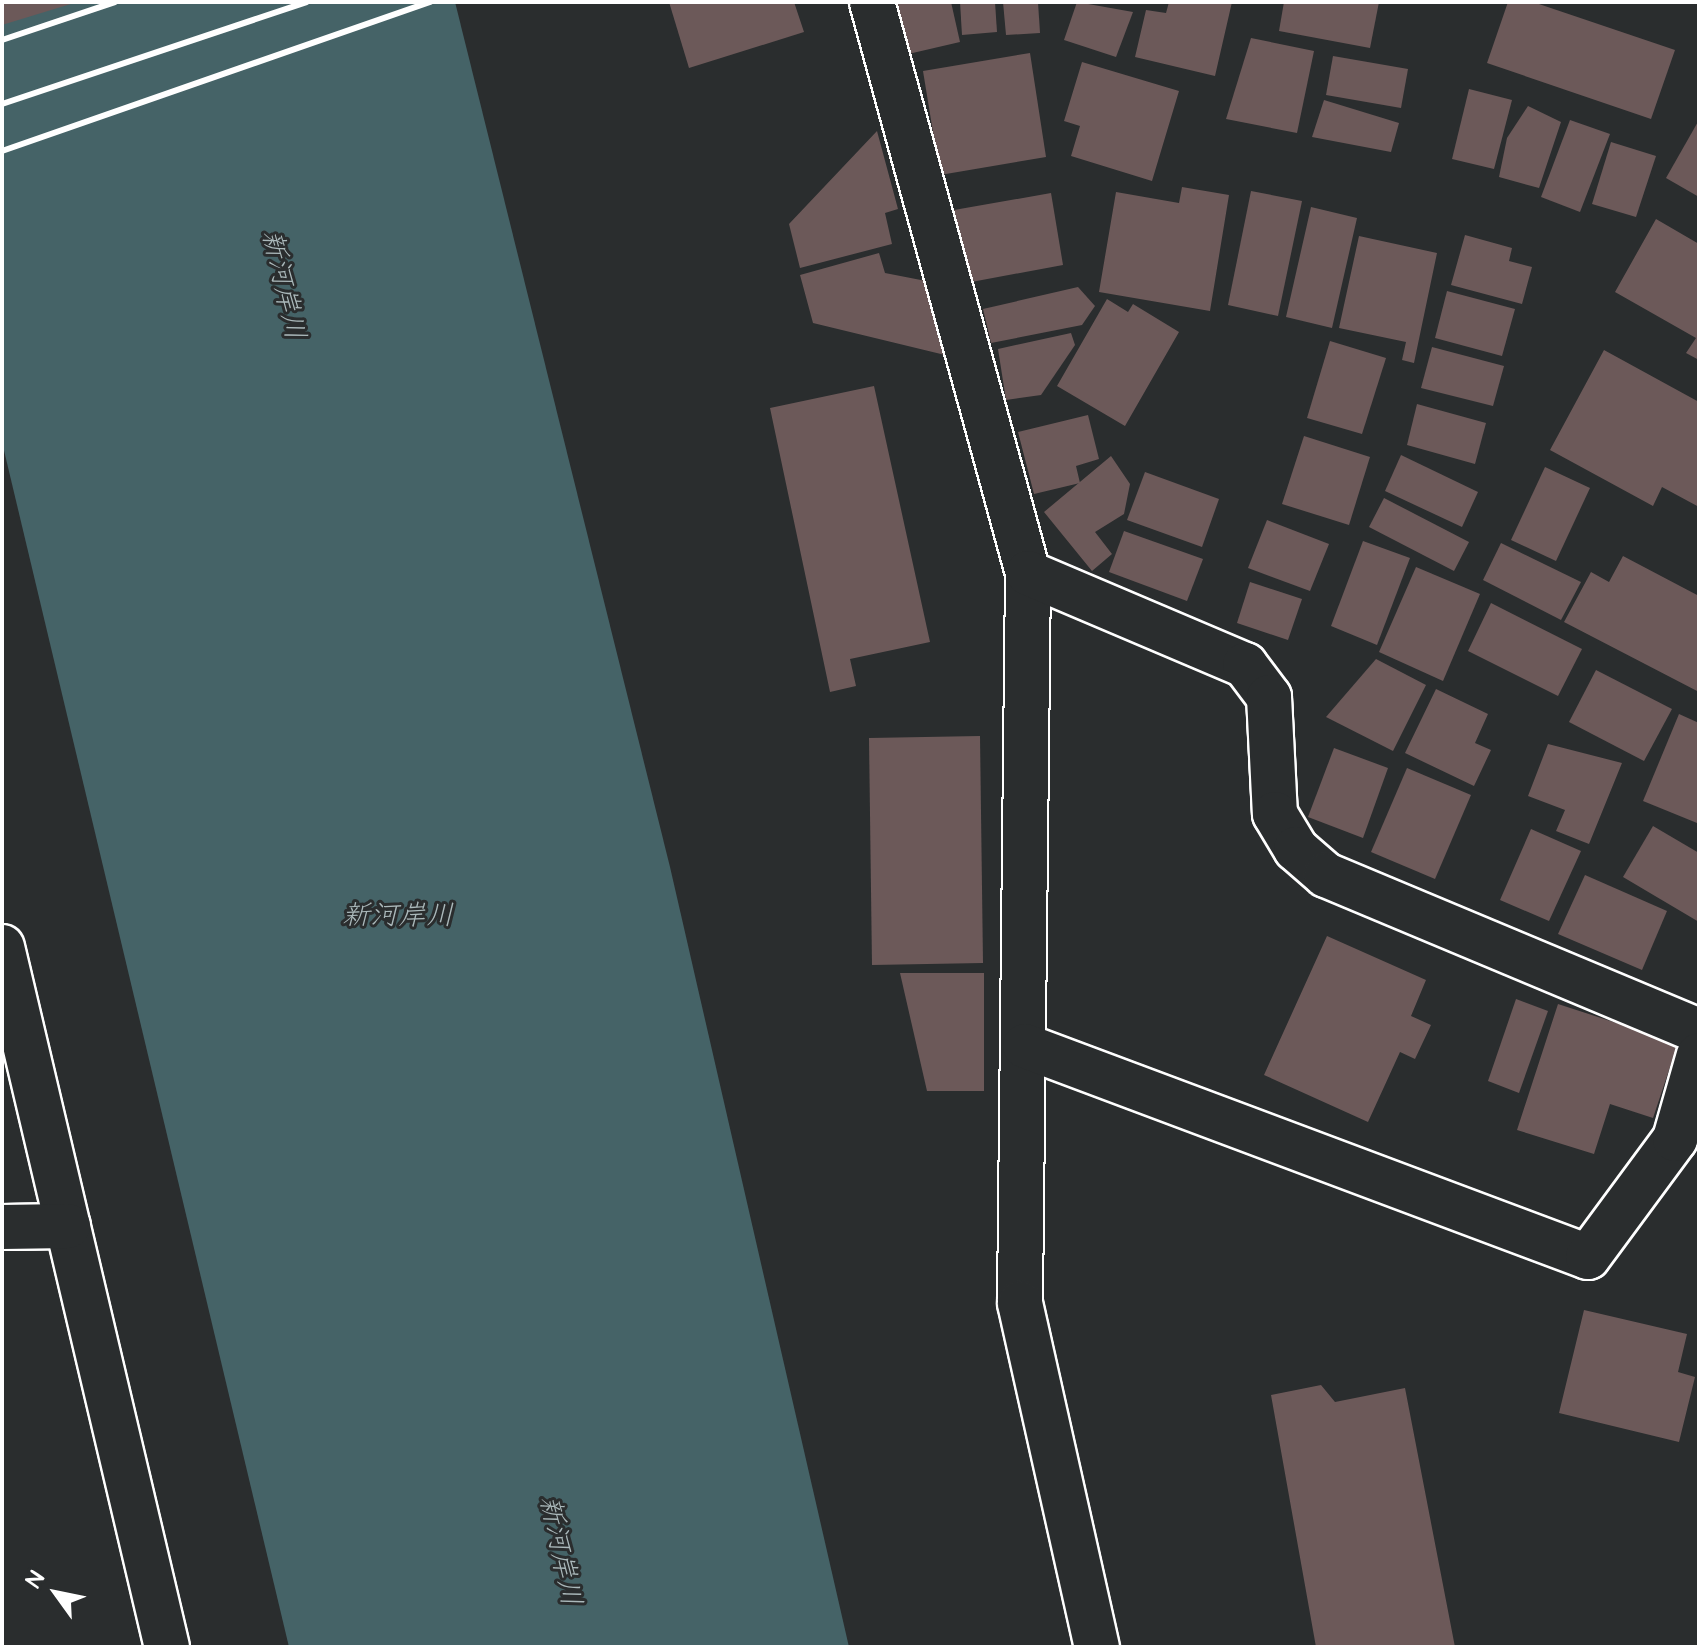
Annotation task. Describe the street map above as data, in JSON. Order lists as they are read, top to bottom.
{
  "water": ["新河岸川"],
  "north": "top left"
}
